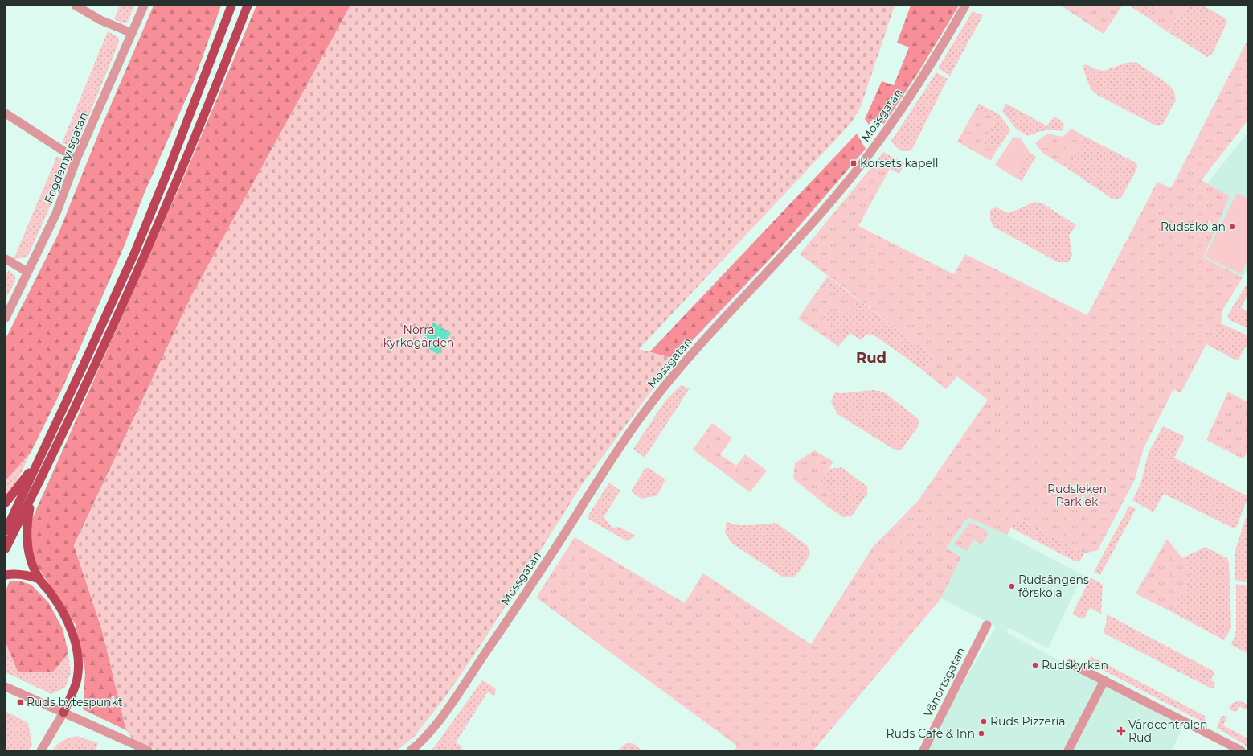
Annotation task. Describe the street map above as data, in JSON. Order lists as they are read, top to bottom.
{
  "streets": {
    "street": ["Mossgatan", "Fogdemyrsgatan", "Vänortsgatan"]
  },
  "districts": ["Rud"],
  "parks": ["Norra kyrkogården", "Rudsleken Parklek"],
  "places": {
    "transit": ["Korsets kapell", "Ruds bytespunkt"],
    "other": [
      "Rudsskolan",
      "Rudsängens förskola",
      "Rudskyrkan",
      "Ruds Pizzeria",
      "Ruds Café & Inn"
    ],
    "health": ["Vårdcentralen Rud"]
  }
}
